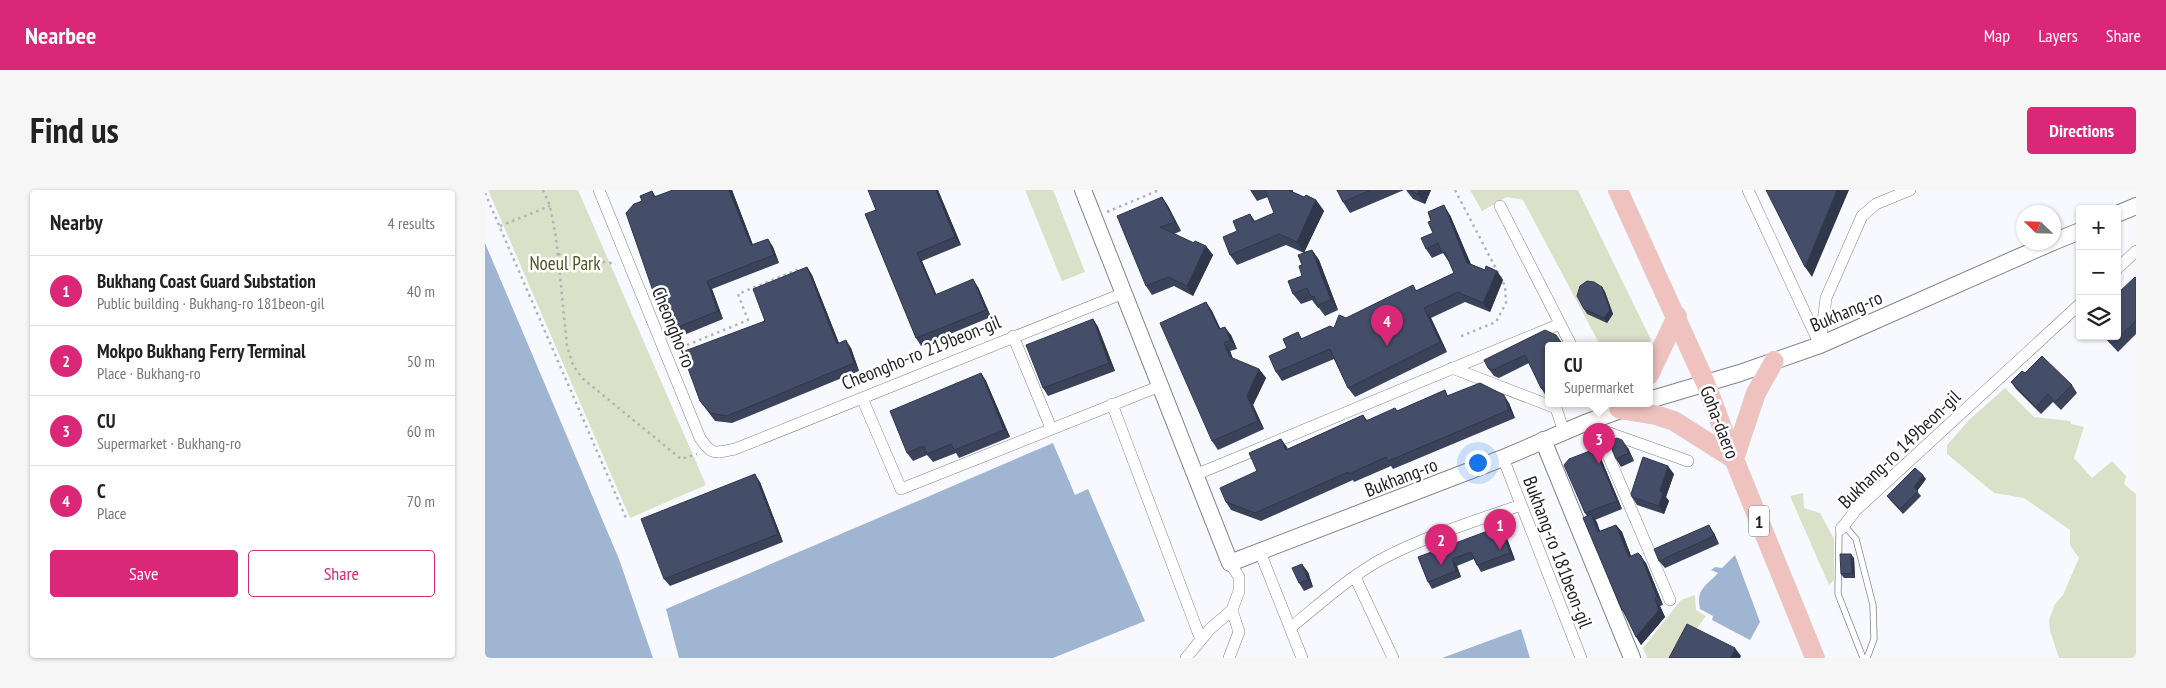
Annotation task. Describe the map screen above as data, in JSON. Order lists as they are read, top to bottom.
{
  "streets": {
    "main road": ["Goha-daero", "1"],
    "street": [
      "Bukhang-ro",
      "Cheongho-ro",
      "Cheongho-ro 219beon-gil",
      "Bukhang-ro 149beon-gil",
      "Bukhang-ro 181beon-gil"
    ]
  },
  "crossings": [
    ["Bukhang-ro", "Goha-daero"],
    ["Bukhang-ro", "Bukhang-ro 181beon-gil"],
    ["Cheongho-ro", "Cheongho-ro 219beon-gil"]
  ],
  "parks": ["Noeul Park"],
  "north": "top left",
  "page": {
    "header": "Nearbee",
    "nav": ["Map", "Layers", "Share"],
    "title": "Find us",
    "buttons": [
      "Directions",
      ["Save", "Share"]
    ],
    "heading": ["Nearby", "4 results"],
    "map_buttons": ["+", "−"],
    "list": [
      {
        "mark": "1",
        "name": "Bukhang Coast Guard Substation",
        "note": "Public building · Bukhang-ro 181beon-gil",
        "value": "40 m"
      },
      {
        "mark": "2",
        "name": "Mokpo Bukhang Ferry Terminal",
        "note": "Place · Bukhang-ro",
        "value": "50 m"
      },
      {
        "mark": "3",
        "name": "CU",
        "note": "Supermarket · Bukhang-ro",
        "value": "60 m"
      },
      {
        "mark": "4",
        "name": "C",
        "note": "Place",
        "value": "70 m"
      }
    ],
    "pins": [
      "4",
      "3",
      "1",
      "2"
    ],
    "popup": ["CU", "Supermarket"]
  }
}
